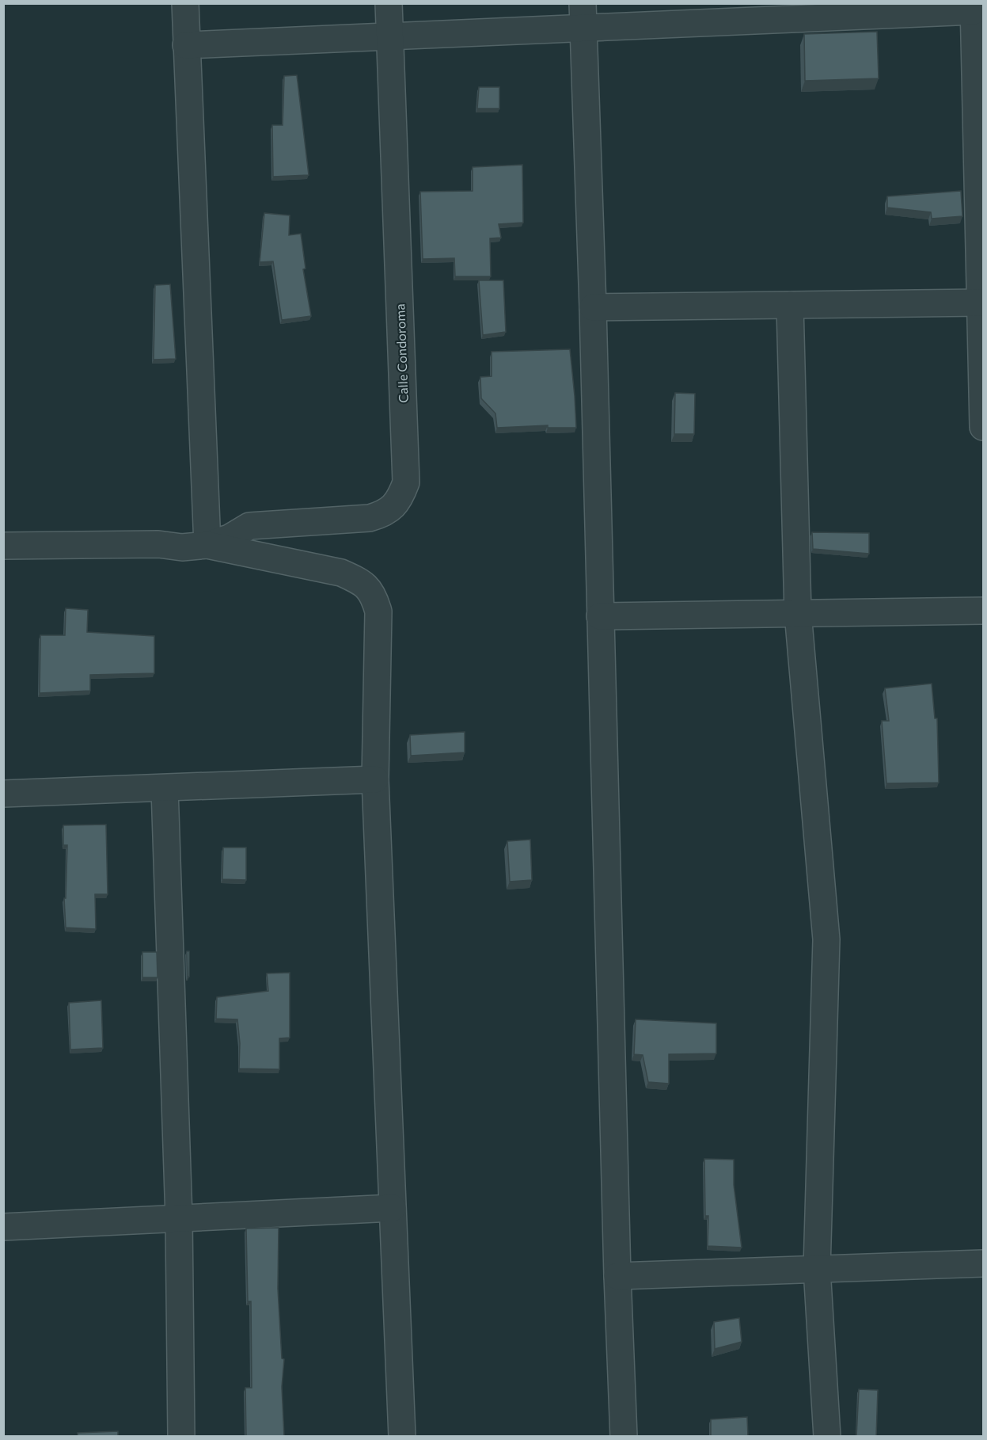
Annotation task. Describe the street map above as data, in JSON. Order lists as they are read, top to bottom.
{
  "streets": {
    "street": ["Calle Condoroma"]
  }
}
